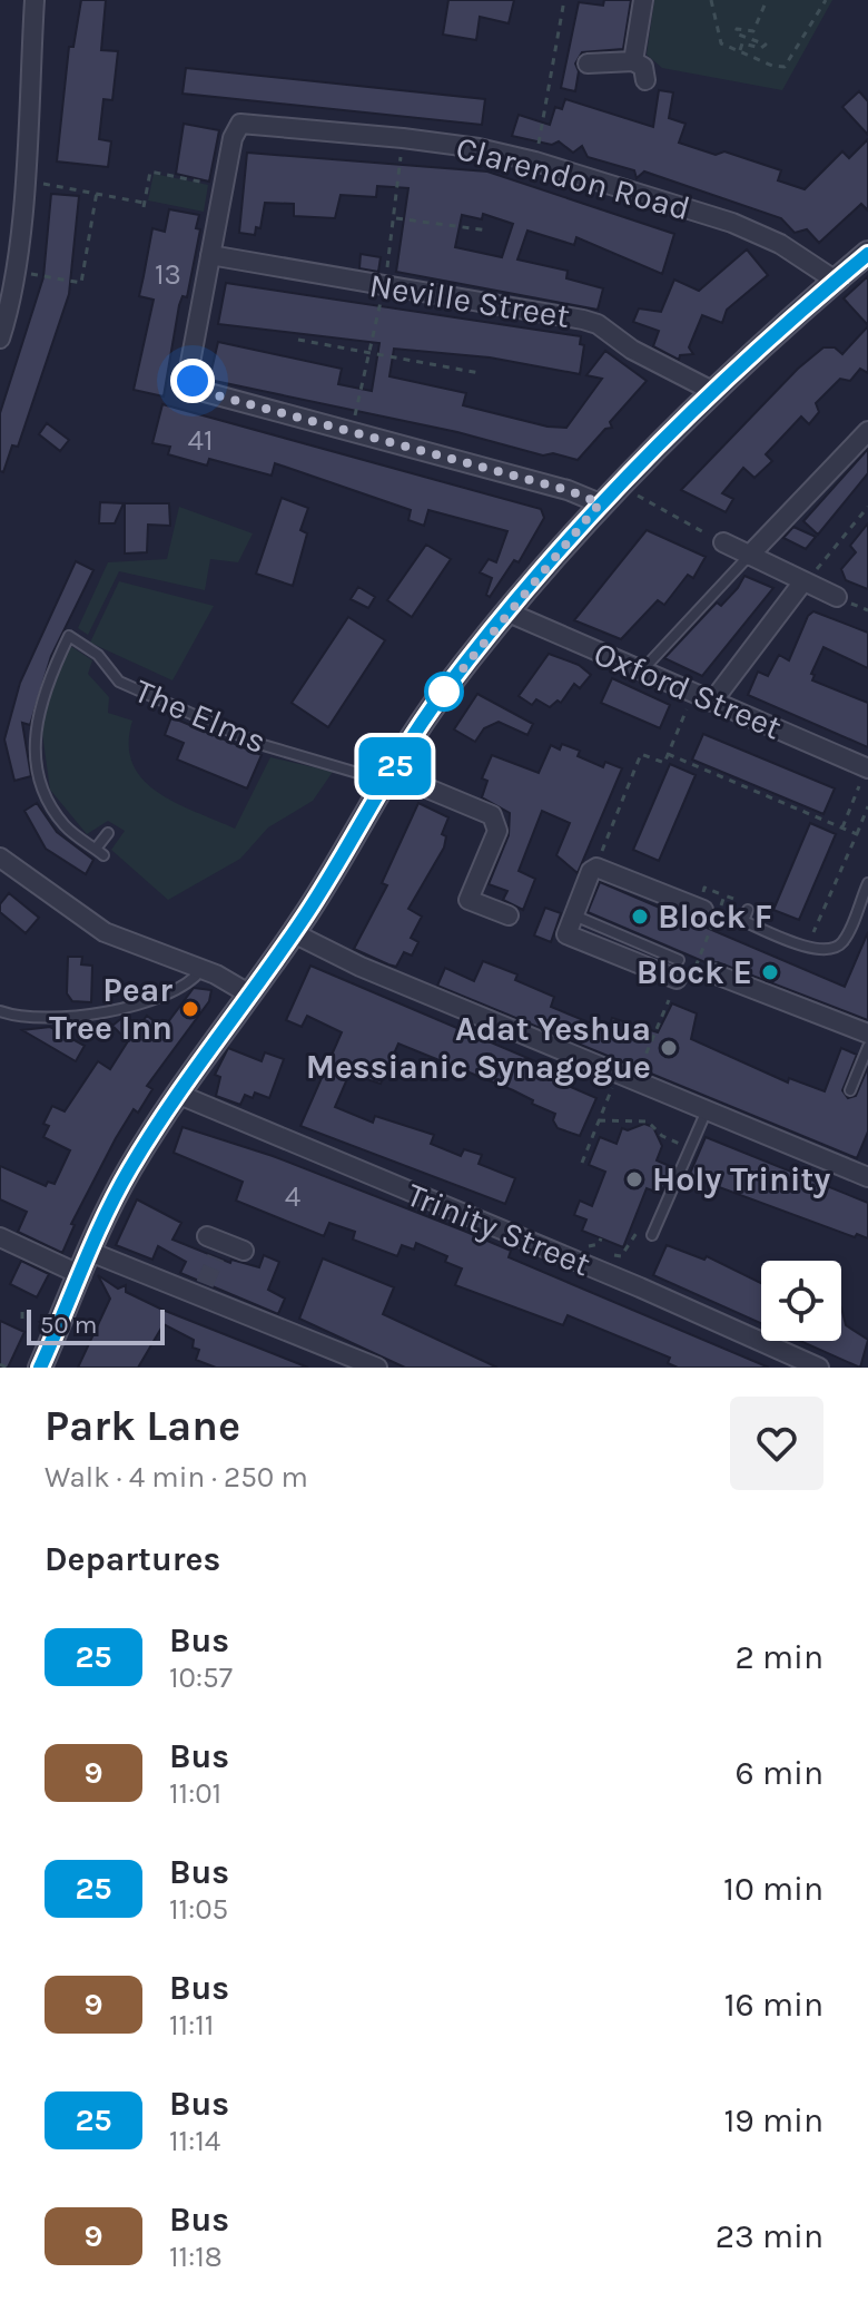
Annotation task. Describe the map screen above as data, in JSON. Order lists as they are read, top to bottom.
{
  "streets": {
    "street": [
      "Clarendon Road",
      "Neville Street",
      "Oxford Street",
      "Trinity Street"
    ],
    "lane": ["The Elms"]
  },
  "places": [
    "Block F",
    "Block E",
    "Pear Tree Inn",
    "Adat Yeshua Messianic Synagogue",
    "Holy Trinity"
  ],
  "lines": ["bus line 25"],
  "house_numbers": ["13", "41", "4"],
  "scale_bar": "50 m",
  "page": {
    "on_map": "25",
    "scale": "50 m",
    "heading": [
      ["Park Lane", "Walk · 4 min · 250 m"],
      "Departures"
    ],
    "list": [
      {
        "mark": "25",
        "name": "Bus",
        "note": "10:57",
        "value": "2 min"
      },
      {
        "mark": "9",
        "name": "Bus",
        "note": "11:01",
        "value": "6 min"
      },
      {
        "mark": "25",
        "name": "Bus",
        "note": "11:05",
        "value": "10 min"
      },
      {
        "mark": "9",
        "name": "Bus",
        "note": "11:11",
        "value": "16 min"
      },
      {
        "mark": "25",
        "name": "Bus",
        "note": "11:14",
        "value": "19 min"
      },
      {
        "mark": "9",
        "name": "Bus",
        "note": "11:18",
        "value": "23 min"
      }
    ]
  }
}
